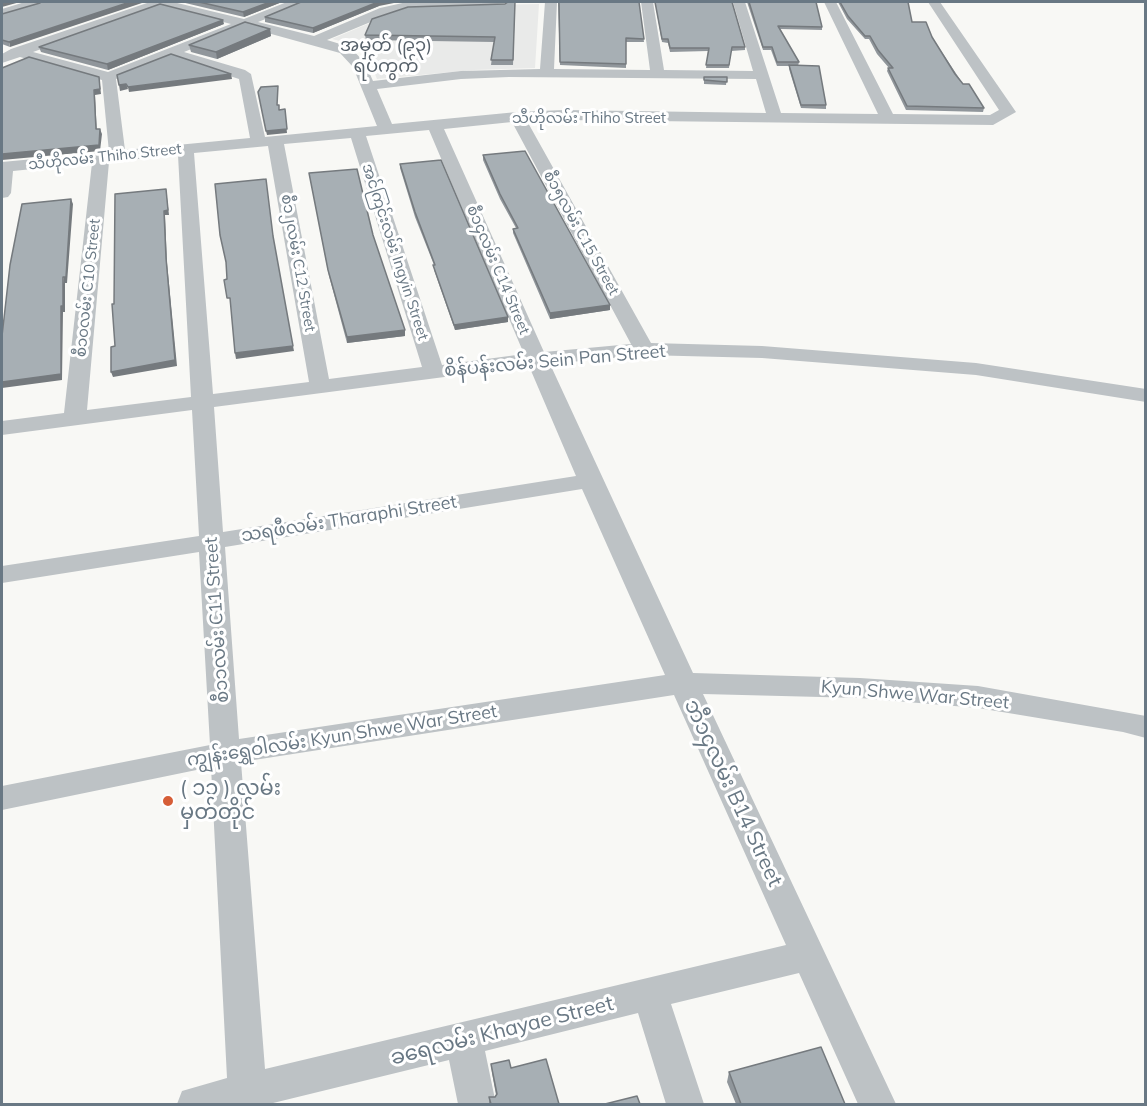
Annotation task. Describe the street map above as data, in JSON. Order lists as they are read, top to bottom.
{
  "streets": {
    "street": [
      "သီဟိုလမ်း Thiho Street",
      "စီ၁၅လမ်း C15 Street",
      "အင်ကြင်းလမ်း Ingyin Street",
      "စီ၁၂လမ်း C12 Street",
      "စီ၁၄လမ်း C14 Street",
      "စီ၁၀လမ်း C10 Street",
      "စိန်ပန်းလမ်း Sein Pan Street",
      "သရဖီလမ်း Tharaphi Street",
      "စီ၁၁လမ်း C11 Street",
      "Kyun Shwe War Street",
      "ကျွန်းရွှေဝါလမ်း Kyun Shwe War Street",
      "ဘီ၁၄လမ်း B14 Street",
      "ခရေလမ်း Khayae Street"
    ]
  },
  "crossings": [
    ["သီဟိုလမ်း Thiho Street", "စီ၁၅လမ်း C15 Street"],
    ["သီဟိုလမ်း Thiho Street", "အင်ကြင်းလမ်း Ingyin Street"],
    ["သီဟိုလမ်း Thiho Street", "စီ၁၂လမ်း C12 Street"],
    ["သီဟိုလမ်း Thiho Street", "စီ၁၄လမ်း C14 Street"],
    ["သီဟိုလမ်း Thiho Street", "စီ၁၀လမ်း C10 Street"],
    ["သီဟိုလမ်း Thiho Street", "စီ၁၁လမ်း C11 Street"],
    ["စီ၁၅လမ်း C15 Street", "စိန်ပန်းလမ်း Sein Pan Street"],
    ["အင်ကြင်းလမ်း Ingyin Street", "စိန်ပန်းလမ်း Sein Pan Street"],
    ["စီ၁၂လမ်း C12 Street", "စိန်ပန်းလမ်း Sein Pan Street"],
    ["စီ၁၄လမ်း C14 Street", "စိန်ပန်းလမ်း Sein Pan Street"],
    ["စီ၁၄လမ်း C14 Street", "သရဖီလမ်း Tharaphi Street"],
    ["စီ၁၄လမ်း C14 Street", "ဘီ၁၄လမ်း B14 Street"],
    ["စီ၁၀လမ်း C10 Street", "စိန်ပန်းလမ်း Sein Pan Street"],
    ["စိန်ပန်းလမ်း Sein Pan Street", "စီ၁၁လမ်း C11 Street"],
    ["သရဖီလမ်း Tharaphi Street", "စီ၁၁လမ်း C11 Street"],
    ["သရဖီလမ်း Tharaphi Street", "ဘီ၁၄လမ်း B14 Street"],
    ["စီ၁၁လမ်း C11 Street", "ကျွန်းရွှေဝါလမ်း Kyun Shwe War Street"],
    ["စီ၁၁လမ်း C11 Street", "ခရေလမ်း Khayae Street"],
    ["Kyun Shwe War Street", "ကျွန်းရွှေဝါလမ်း Kyun Shwe War Street"],
    ["Kyun Shwe War Street", "ဘီ၁၄လမ်း B14 Street"],
    ["ကျွန်းရွှေဝါလမ်း Kyun Shwe War Street", "ဘီ၁၄လမ်း B14 Street"],
    ["ဘီ၁၄လမ်း B14 Street", "ခရေလမ်း Khayae Street"]
  ],
  "districts": ["အမှတ် (၉၃) ရပ်ကွက်"],
  "places": ["( ၁၁ ) လမ်း မှတ်တိုင်"]
}
